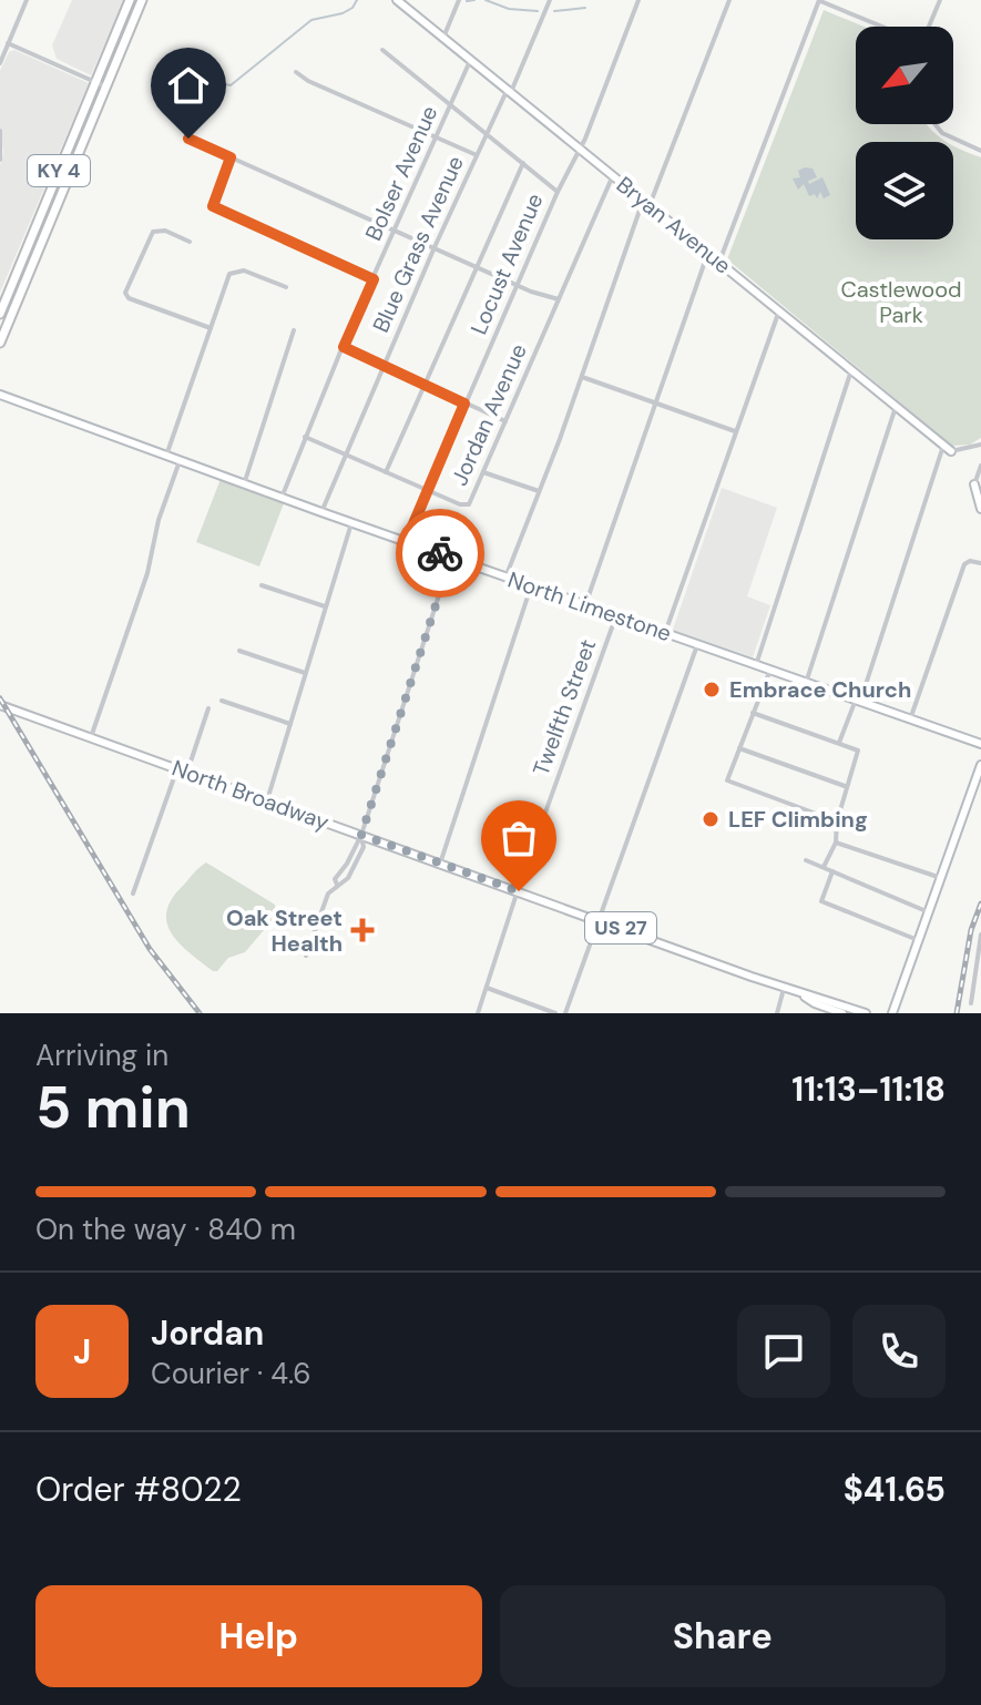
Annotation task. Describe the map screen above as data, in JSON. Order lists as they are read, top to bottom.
{
  "streets": {
    "highway": ["KY 4"],
    "street": [
      "Bolser Avenue",
      "Bryan Avenue",
      "Blue Grass Avenue",
      "Locust Avenue",
      "Jordan Avenue",
      "North Limestone",
      "Twelfth Street",
      "North Broadway",
      "US 27"
    ]
  },
  "crossings": [
    ["Bolser Avenue", "Bryan Avenue"],
    ["Bolser Avenue", "Jordan Avenue"],
    ["Bolser Avenue", "North Limestone"],
    ["Bryan Avenue", "Blue Grass Avenue"],
    ["Bryan Avenue", "Locust Avenue"],
    ["Bryan Avenue", "Jordan Avenue"],
    ["Blue Grass Avenue", "Jordan Avenue"],
    ["Blue Grass Avenue", "North Limestone"],
    ["Locust Avenue", "Jordan Avenue"],
    ["Locust Avenue", "North Limestone"],
    ["North Limestone", "Twelfth Street"],
    ["Twelfth Street", "North Broadway"]
  ],
  "parks": ["Castlewood Park"],
  "places": {
    "other": ["Embrace Church", "LEF Climbing"],
    "health": ["Oak Street Health"]
  },
  "north": "bottom left",
  "page": {
    "heading": ["5 min", "Arriving in", "11:13–11:18"],
    "panel": [
      "Jordan",
      "Courier · 4.6",
      "Order #8022",
      "$41.65"
    ],
    "bar": "On the way · 840 m",
    "round": "J",
    "buttons": ["Help", "Share"]
  }
}
